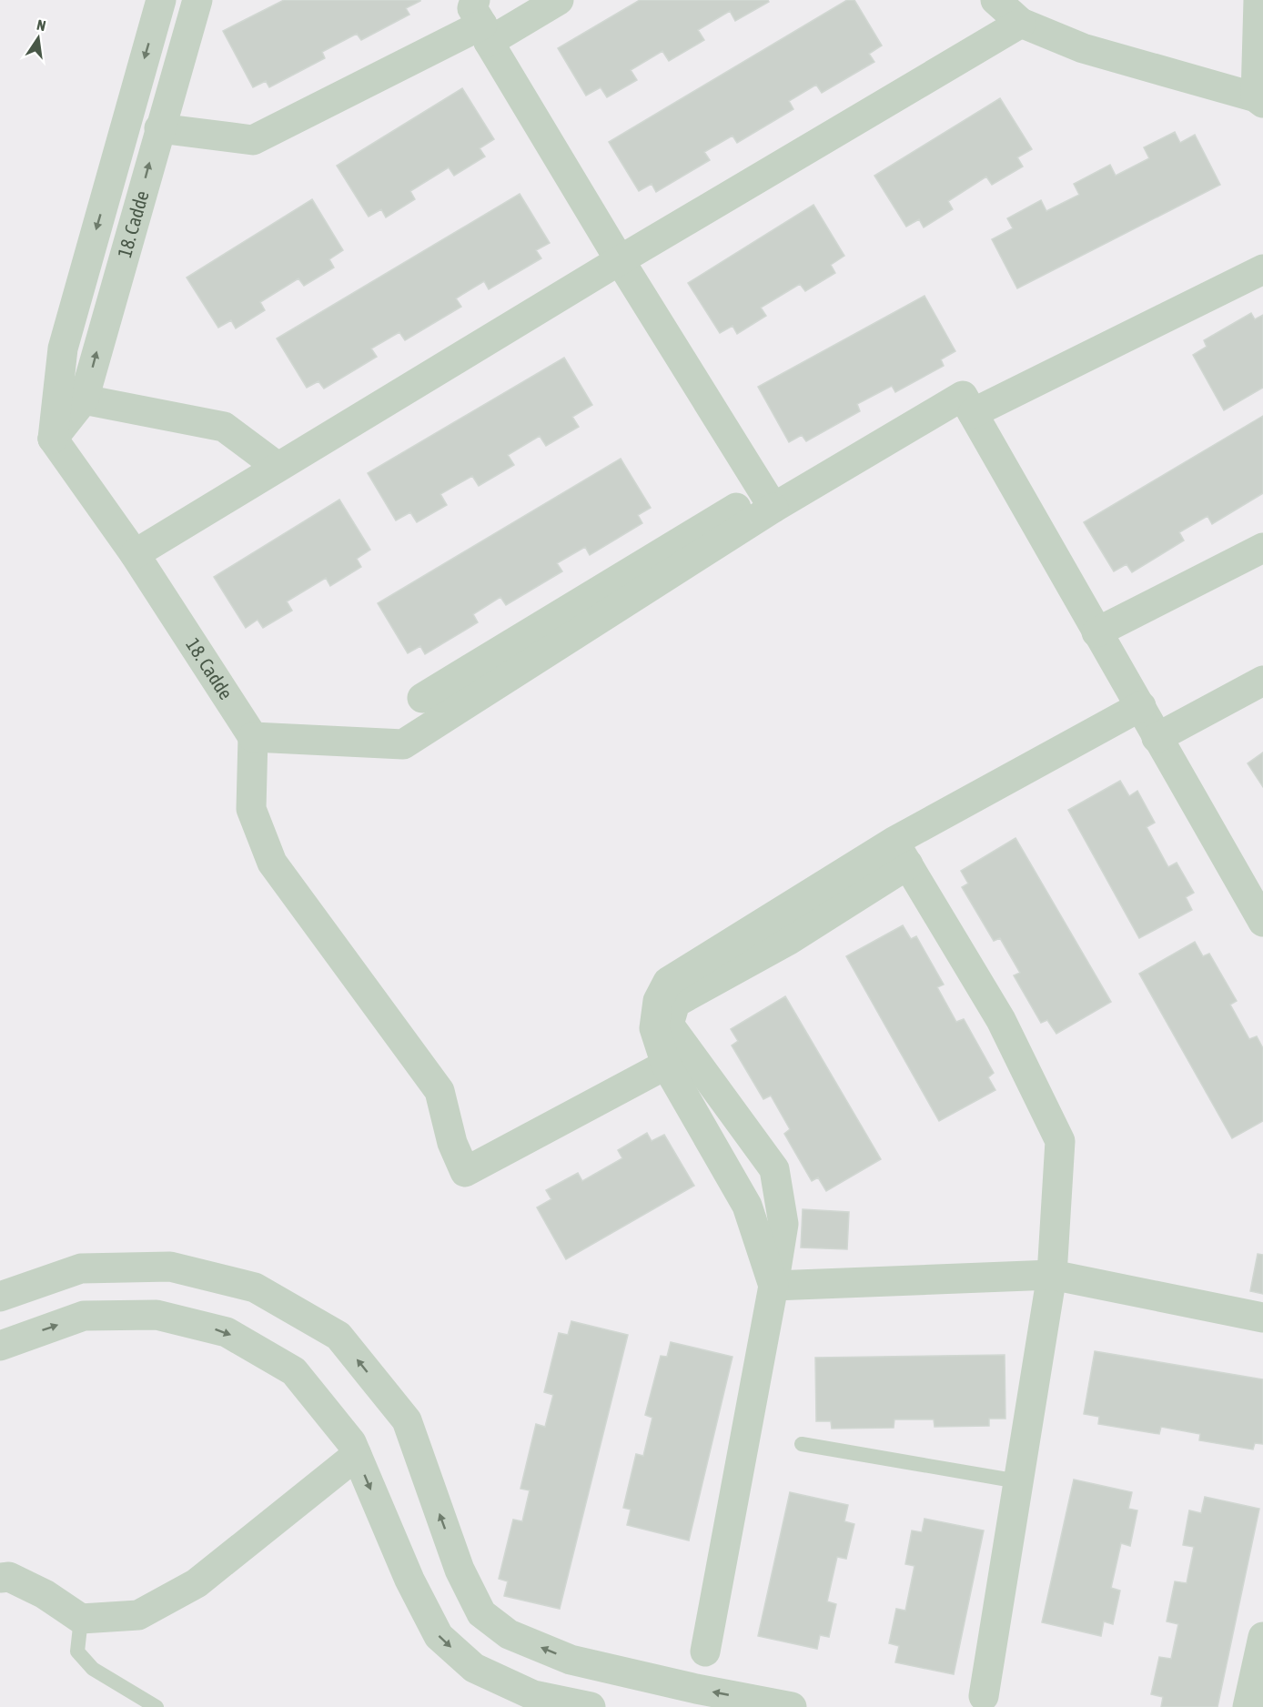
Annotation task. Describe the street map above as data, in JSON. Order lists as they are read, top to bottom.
{
  "streets": {
    "street": ["18. Cadde"]
  },
  "north": "top"
}
